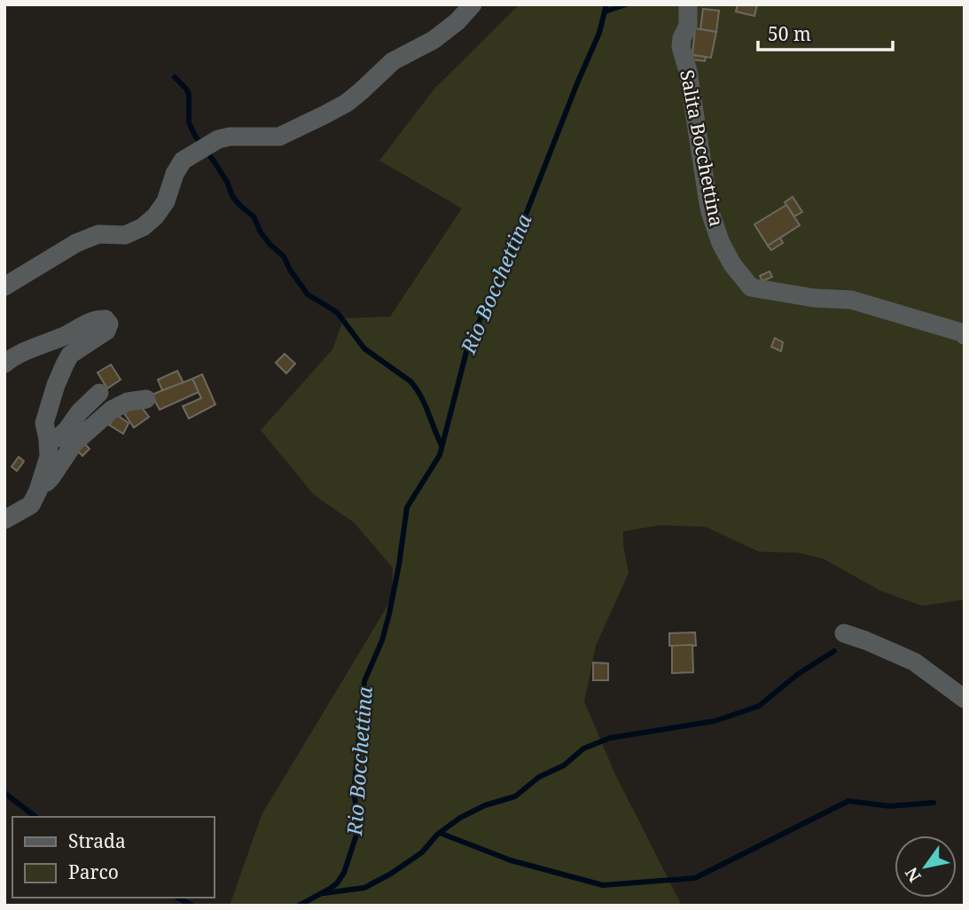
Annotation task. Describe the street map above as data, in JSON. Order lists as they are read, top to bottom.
{
  "streets": {
    "street": ["Salita Bocchettina"]
  },
  "water": ["Rio Bocchettina"],
  "legend": ["Strada", "Parco"],
  "scale_bar": "50 m",
  "north": "bottom left"
}
